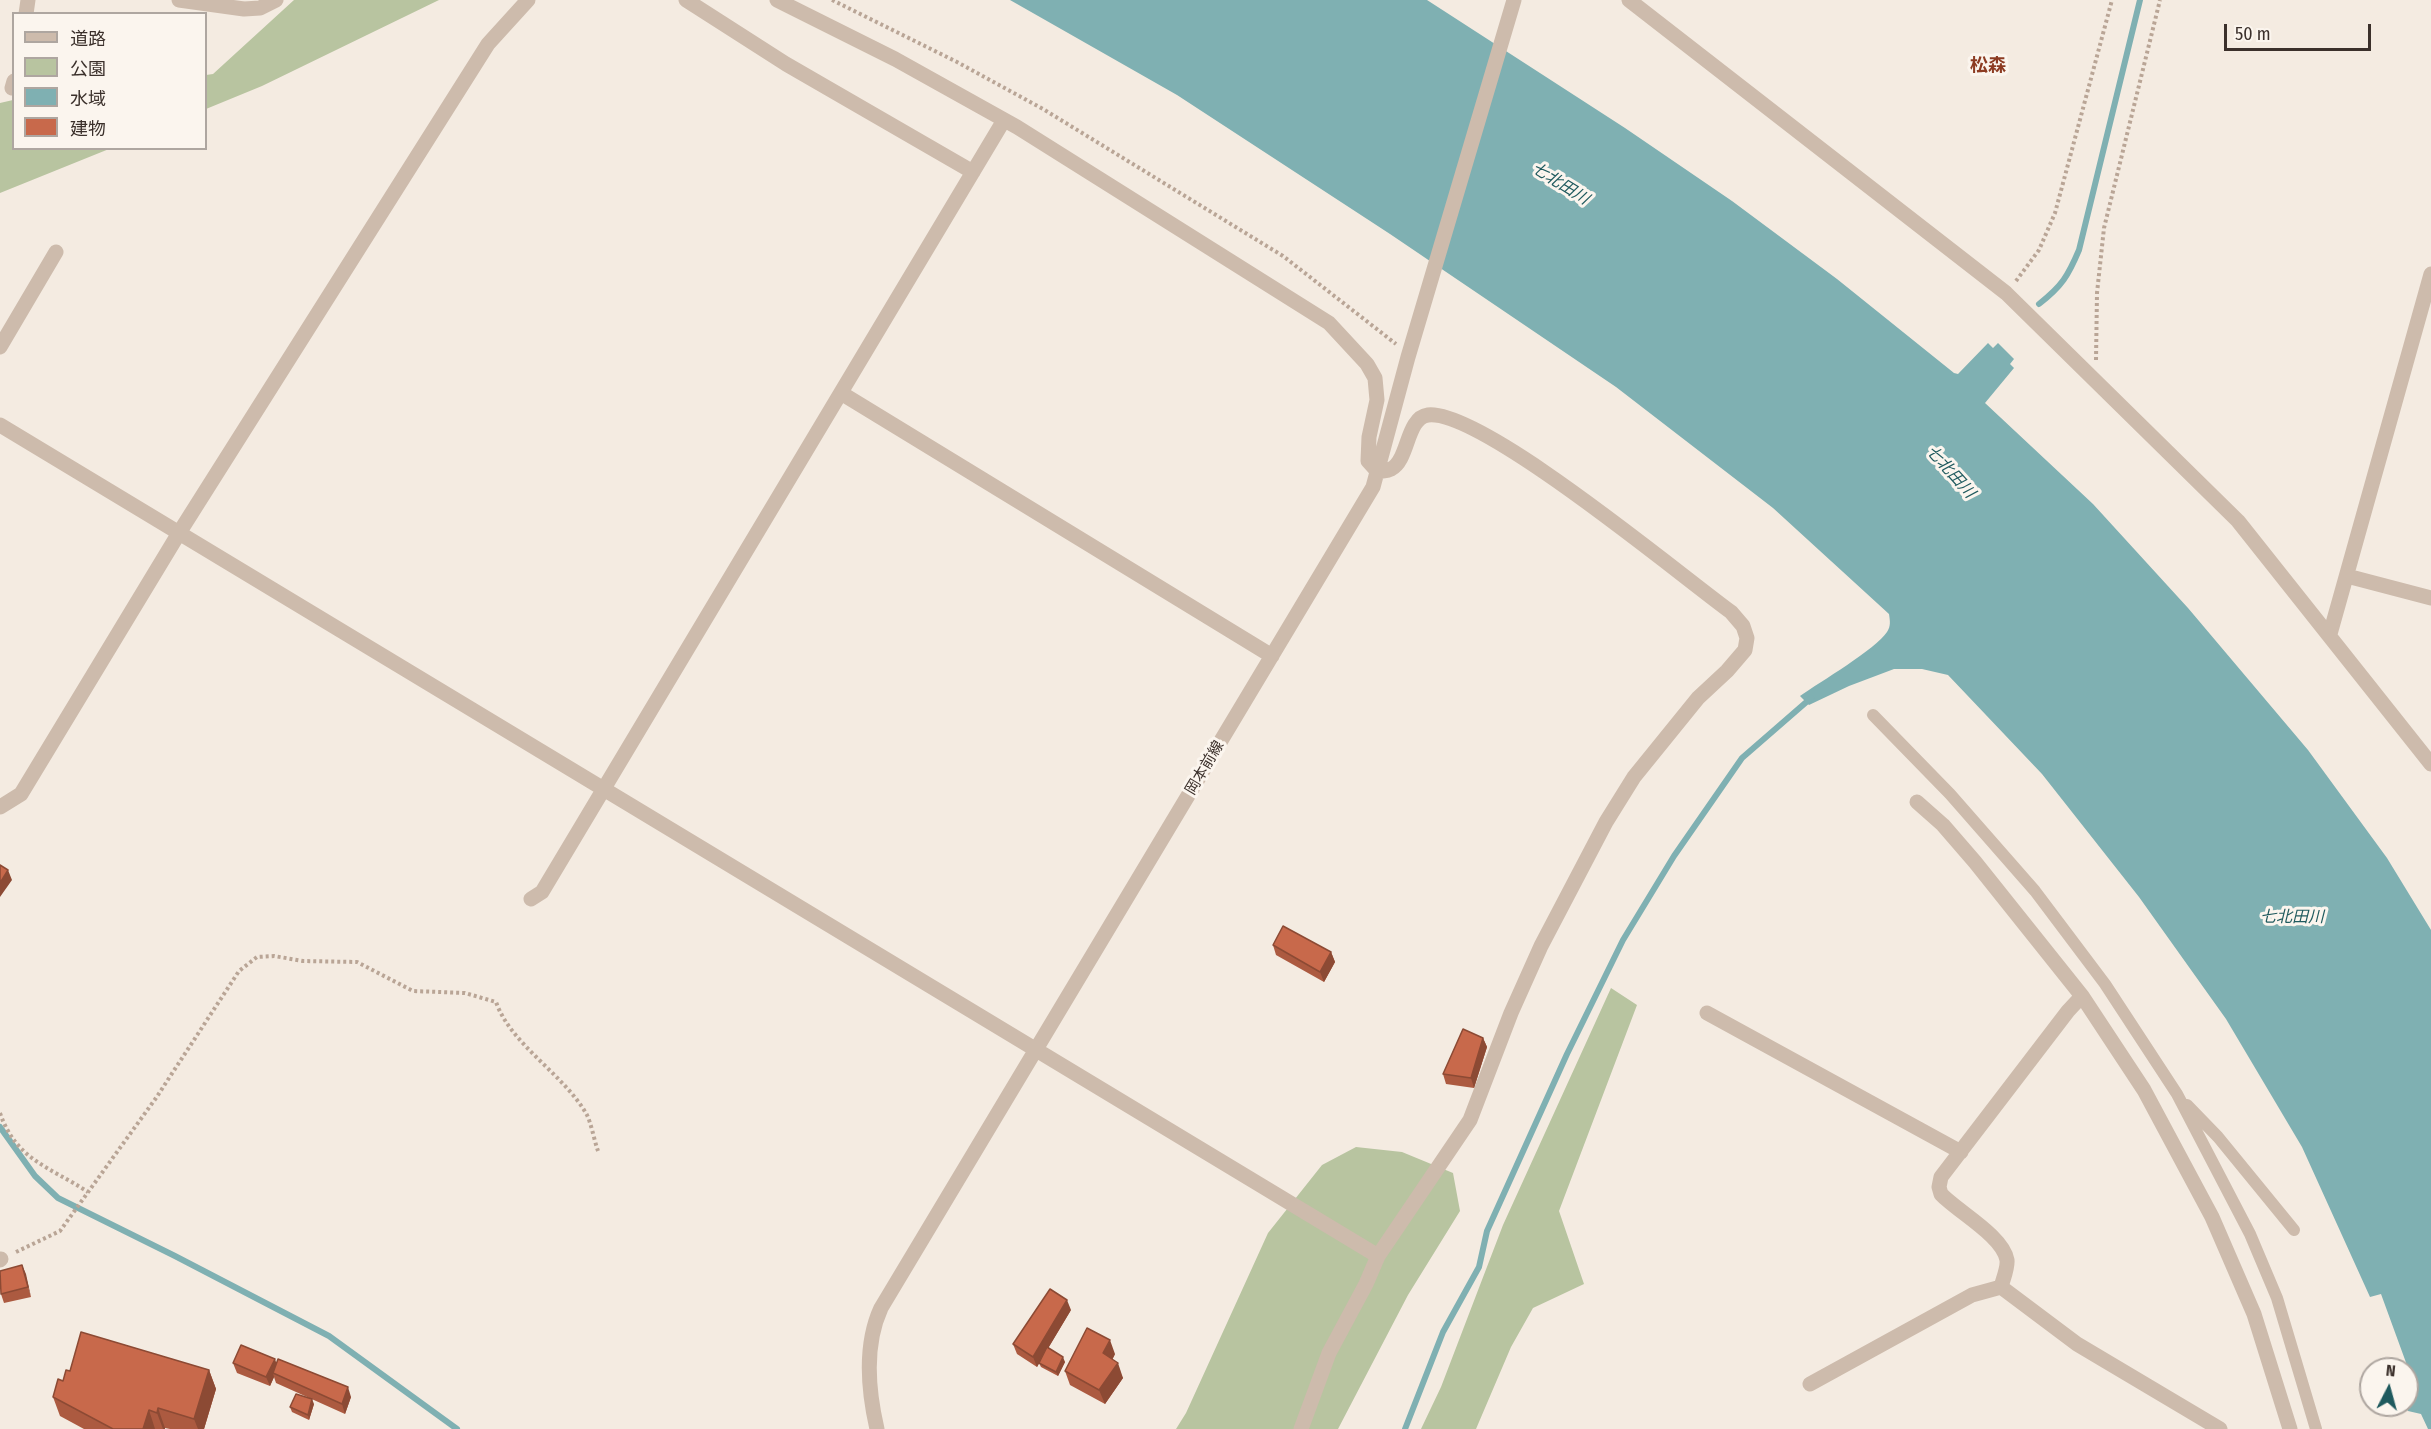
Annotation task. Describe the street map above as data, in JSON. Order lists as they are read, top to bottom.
{
  "streets": {
    "street": ["岡本前線"]
  },
  "districts": ["松森"],
  "water": ["七北田川"],
  "legend": [
    "道路",
    "公園",
    "水域",
    "建物"
  ],
  "scale_bar": "50 m",
  "north": "top"
}
